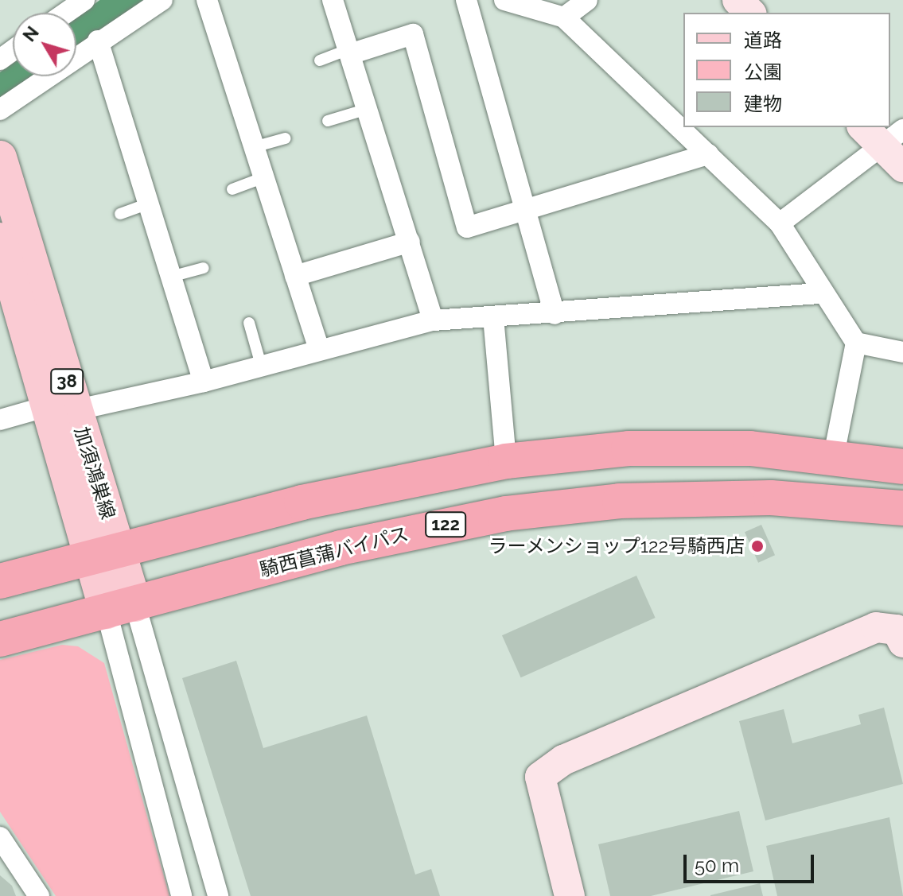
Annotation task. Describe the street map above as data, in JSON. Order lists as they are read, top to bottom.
{
  "streets": {
    "highway": ["122", "騎西菖蒲バイパス"],
    "main road": ["38", "加須鴻巣線"]
  },
  "crossings": [
    ["加須鴻巣線", "騎西菖蒲バイパス"]
  ],
  "places": ["ラーメンショップ122号騎西店"],
  "legend": ["道路", "公園", "建物"],
  "scale_bar": "50 m",
  "north": "top left"
}
